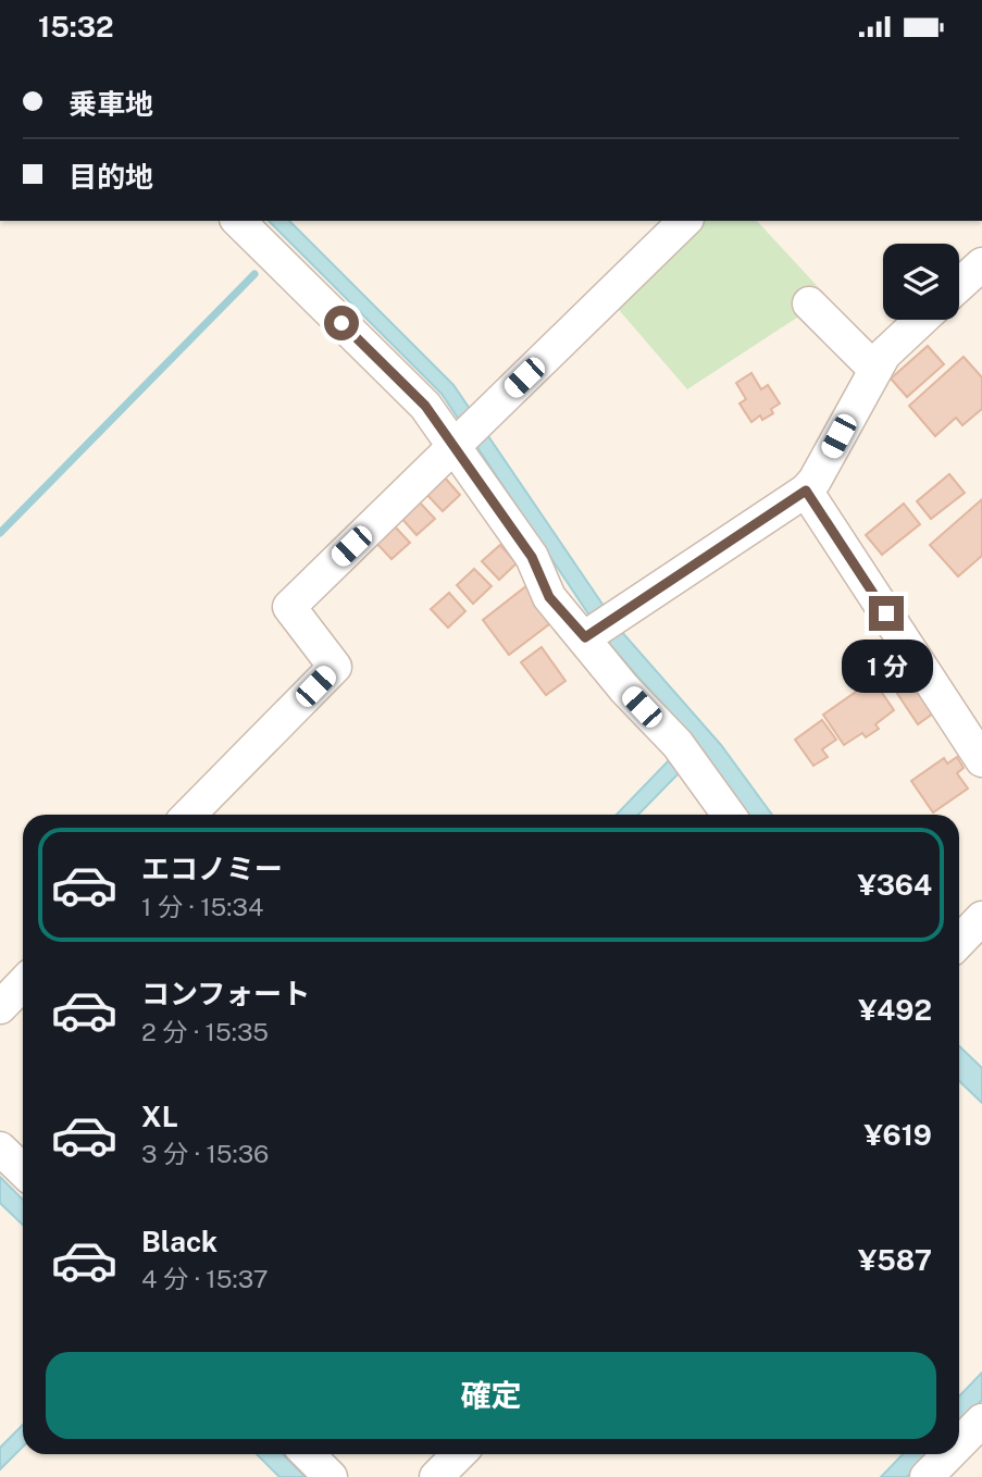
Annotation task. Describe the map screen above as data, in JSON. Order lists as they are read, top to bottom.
{
  "page": {
    "status": "15:32",
    "banner": ["乗車地", "目的地"],
    "bubble": "1 分",
    "list": [
      {
        "name": "エコノミー",
        "note": "1 分 · 15:34",
        "value": "¥364"
      },
      {
        "name": "コンフォート",
        "note": "2 分 · 15:35",
        "value": "¥492"
      },
      {
        "name": "XL",
        "note": "3 分 · 15:36",
        "value": "¥619"
      },
      {
        "name": "Black",
        "note": "4 分 · 15:37",
        "value": "¥587"
      }
    ],
    "buttons": "確定"
  }
}
